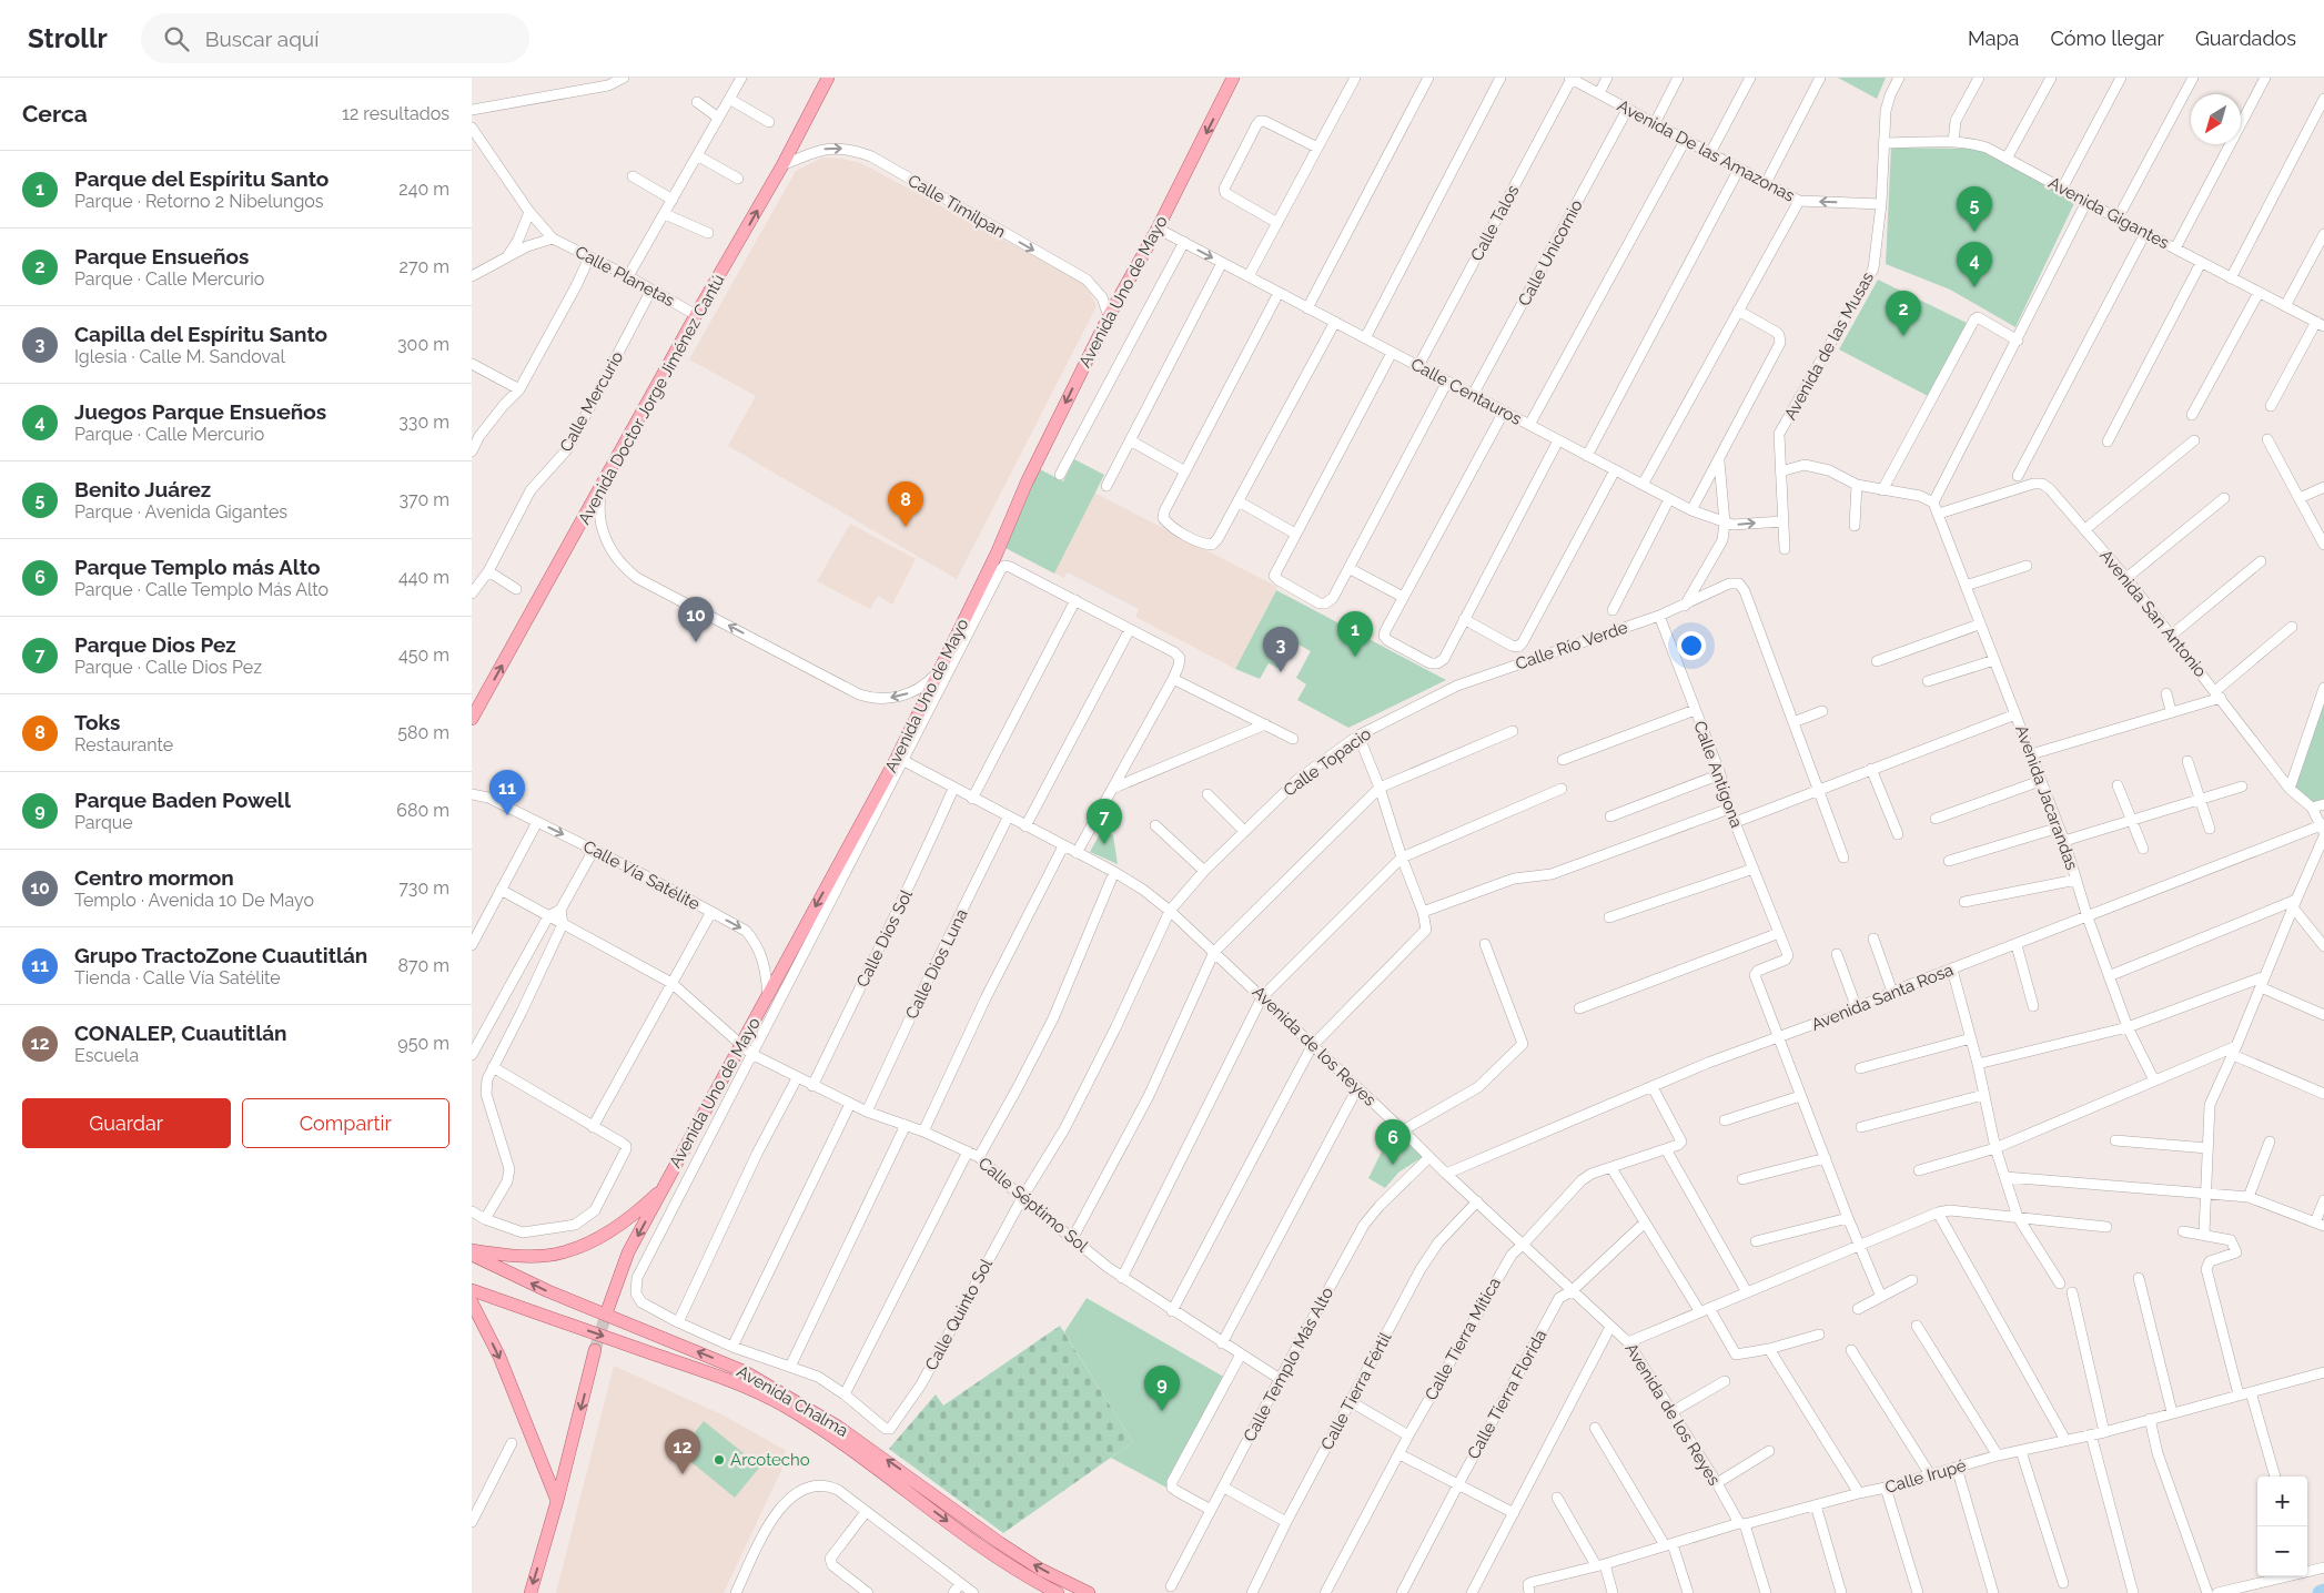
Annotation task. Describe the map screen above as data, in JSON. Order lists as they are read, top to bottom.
{
  "streets": {
    "main road": ["Avenida Uno de Mayo", "Avenida Doctor Jorge Jiménez Cantú", "Avenida Chalma"],
    "street": [
      "Avenida De las Amazonas",
      "Calle Timilpan",
      "Avenida Gigantes",
      "Calle Talos",
      "Calle Unicornio",
      "Calle Planetas",
      "Avenida de las Musas",
      "Calle Centauros",
      "Calle Mercurio",
      "Avenida San Antonio",
      "Calle Río Verde",
      "Calle Topacio",
      "Calle Antígona",
      "Avenida Jacarandas",
      "Calle Vía Satélite",
      "Calle Dios Sol",
      "Calle Dios Luna",
      "Avenida Santa Rosa",
      "Avenida de los Reyes",
      "Calle Séptimo Sol",
      "Calle Quinto Sol",
      "Calle Tierra Mítica",
      "Calle Templo Más Alto",
      "Calle Tierra Fértil",
      "Calle Tierra Florida",
      "Calle Irupé"
    ]
  },
  "crossings": [
    ["Avenida De las Amazonas", "Calle Talos"],
    ["Avenida De las Amazonas", "Calle Unicornio"],
    ["Avenida De las Amazonas", "Avenida de las Musas"],
    ["Calle Timilpan", "Avenida Uno de Mayo"],
    ["Calle Timilpan", "Avenida Doctor Jorge Jiménez Cantú"],
    ["Avenida Gigantes", "Avenida de las Musas"],
    ["Calle Talos", "Calle Centauros"],
    ["Calle Unicornio", "Calle Centauros"],
    ["Calle Planetas", "Avenida Doctor Jorge Jiménez Cantú"],
    ["Calle Planetas", "Calle Mercurio"],
    ["Avenida Uno de Mayo", "Calle Centauros"],
    ["Avenida Uno de Mayo", "Calle Vía Satélite"],
    ["Avenida Uno de Mayo", "Avenida de los Reyes"],
    ["Avenida Uno de Mayo", "Calle Séptimo Sol"],
    ["Avenida de las Musas", "Calle Centauros"],
    ["Avenida San Antonio", "Avenida Jacarandas"],
    ["Avenida San Antonio", "Avenida Santa Rosa"],
    ["Calle Río Verde", "Calle Topacio"],
    ["Calle Río Verde", "Calle Antígona"],
    ["Calle Topacio", "Avenida de los Reyes"],
    ["Calle Topacio", "Calle Quinto Sol"],
    ["Calle Antígona", "Avenida Santa Rosa"],
    ["Avenida Jacarandas", "Avenida Santa Rosa"],
    ["Calle Dios Sol", "Avenida de los Reyes"],
    ["Calle Dios Sol", "Calle Séptimo Sol"],
    ["Calle Dios Luna", "Avenida de los Reyes"],
    ["Calle Dios Luna", "Calle Séptimo Sol"],
    ["Avenida Santa Rosa", "Avenida de los Reyes"],
    ["Avenida de los Reyes", "Calle Quinto Sol"],
    ["Avenida de los Reyes", "Calle Tierra Mítica"],
    ["Avenida de los Reyes", "Calle Templo Más Alto"],
    ["Avenida de los Reyes", "Calle Tierra Fértil"],
    ["Avenida de los Reyes", "Calle Tierra Florida"],
    ["Avenida de los Reyes", "Calle Irupé"],
    ["Calle Séptimo Sol", "Calle Quinto Sol"],
    ["Calle Séptimo Sol", "Calle Templo Más Alto"]
  ],
  "one_way": [
    "Calle Timilpan",
    "Avenida Uno de Mayo",
    "Avenida Doctor Jorge Jiménez Cantú",
    "Calle Vía Satélite"
  ],
  "places": ["Arcotecho"],
  "north": "bottom left",
  "page": {
    "header": "Strollr",
    "search": "Buscar aquí",
    "nav": ["Mapa", "Cómo llegar", "Guardados"],
    "heading": ["Cerca", "12 resultados"],
    "list": [
      {
        "mark": "1",
        "name": "Parque del Espíritu Santo",
        "note": "Parque · Retorno 2 Nibelungos",
        "value": "240 m"
      },
      {
        "mark": "2",
        "name": "Parque Ensueños",
        "note": "Parque · Calle Mercurio",
        "value": "270 m"
      },
      {
        "mark": "3",
        "name": "Capilla del Espíritu Santo",
        "note": "Iglesia · Calle M. Sandoval",
        "value": "300 m"
      },
      {
        "mark": "4",
        "name": "Juegos Parque Ensueños",
        "note": "Parque · Calle Mercurio",
        "value": "330 m"
      },
      {
        "mark": "5",
        "name": "Benito Juárez",
        "note": "Parque · Avenida Gigantes",
        "value": "370 m"
      },
      {
        "mark": "6",
        "name": "Parque Templo más Alto",
        "note": "Parque · Calle Templo Más Alto",
        "value": "440 m"
      },
      {
        "mark": "7",
        "name": "Parque Dios Pez",
        "note": "Parque · Calle Dios Pez",
        "value": "450 m"
      },
      {
        "mark": "8",
        "name": "Toks",
        "note": "Restaurante",
        "value": "580 m"
      },
      {
        "mark": "9",
        "name": "Parque Baden Powell",
        "note": "Parque",
        "value": "680 m"
      },
      {
        "mark": "10",
        "name": "Centro mormon",
        "note": "Templo · Avenida 10 De Mayo",
        "value": "730 m"
      },
      {
        "mark": "11",
        "name": "Grupo TractoZone Cuautitlán",
        "note": "Tienda · Calle Vía Satélite",
        "value": "870 m"
      },
      {
        "mark": "12",
        "name": "CONALEP, Cuautitlán",
        "note": "Escuela",
        "value": "950 m"
      }
    ],
    "pins": [
      "5",
      "4",
      "2",
      "8",
      "10",
      "1",
      "3",
      "11",
      "7",
      "6",
      "9",
      "12"
    ],
    "buttons": ["Guardar", "Compartir"],
    "map_buttons": ["+", "−"]
  }
}
